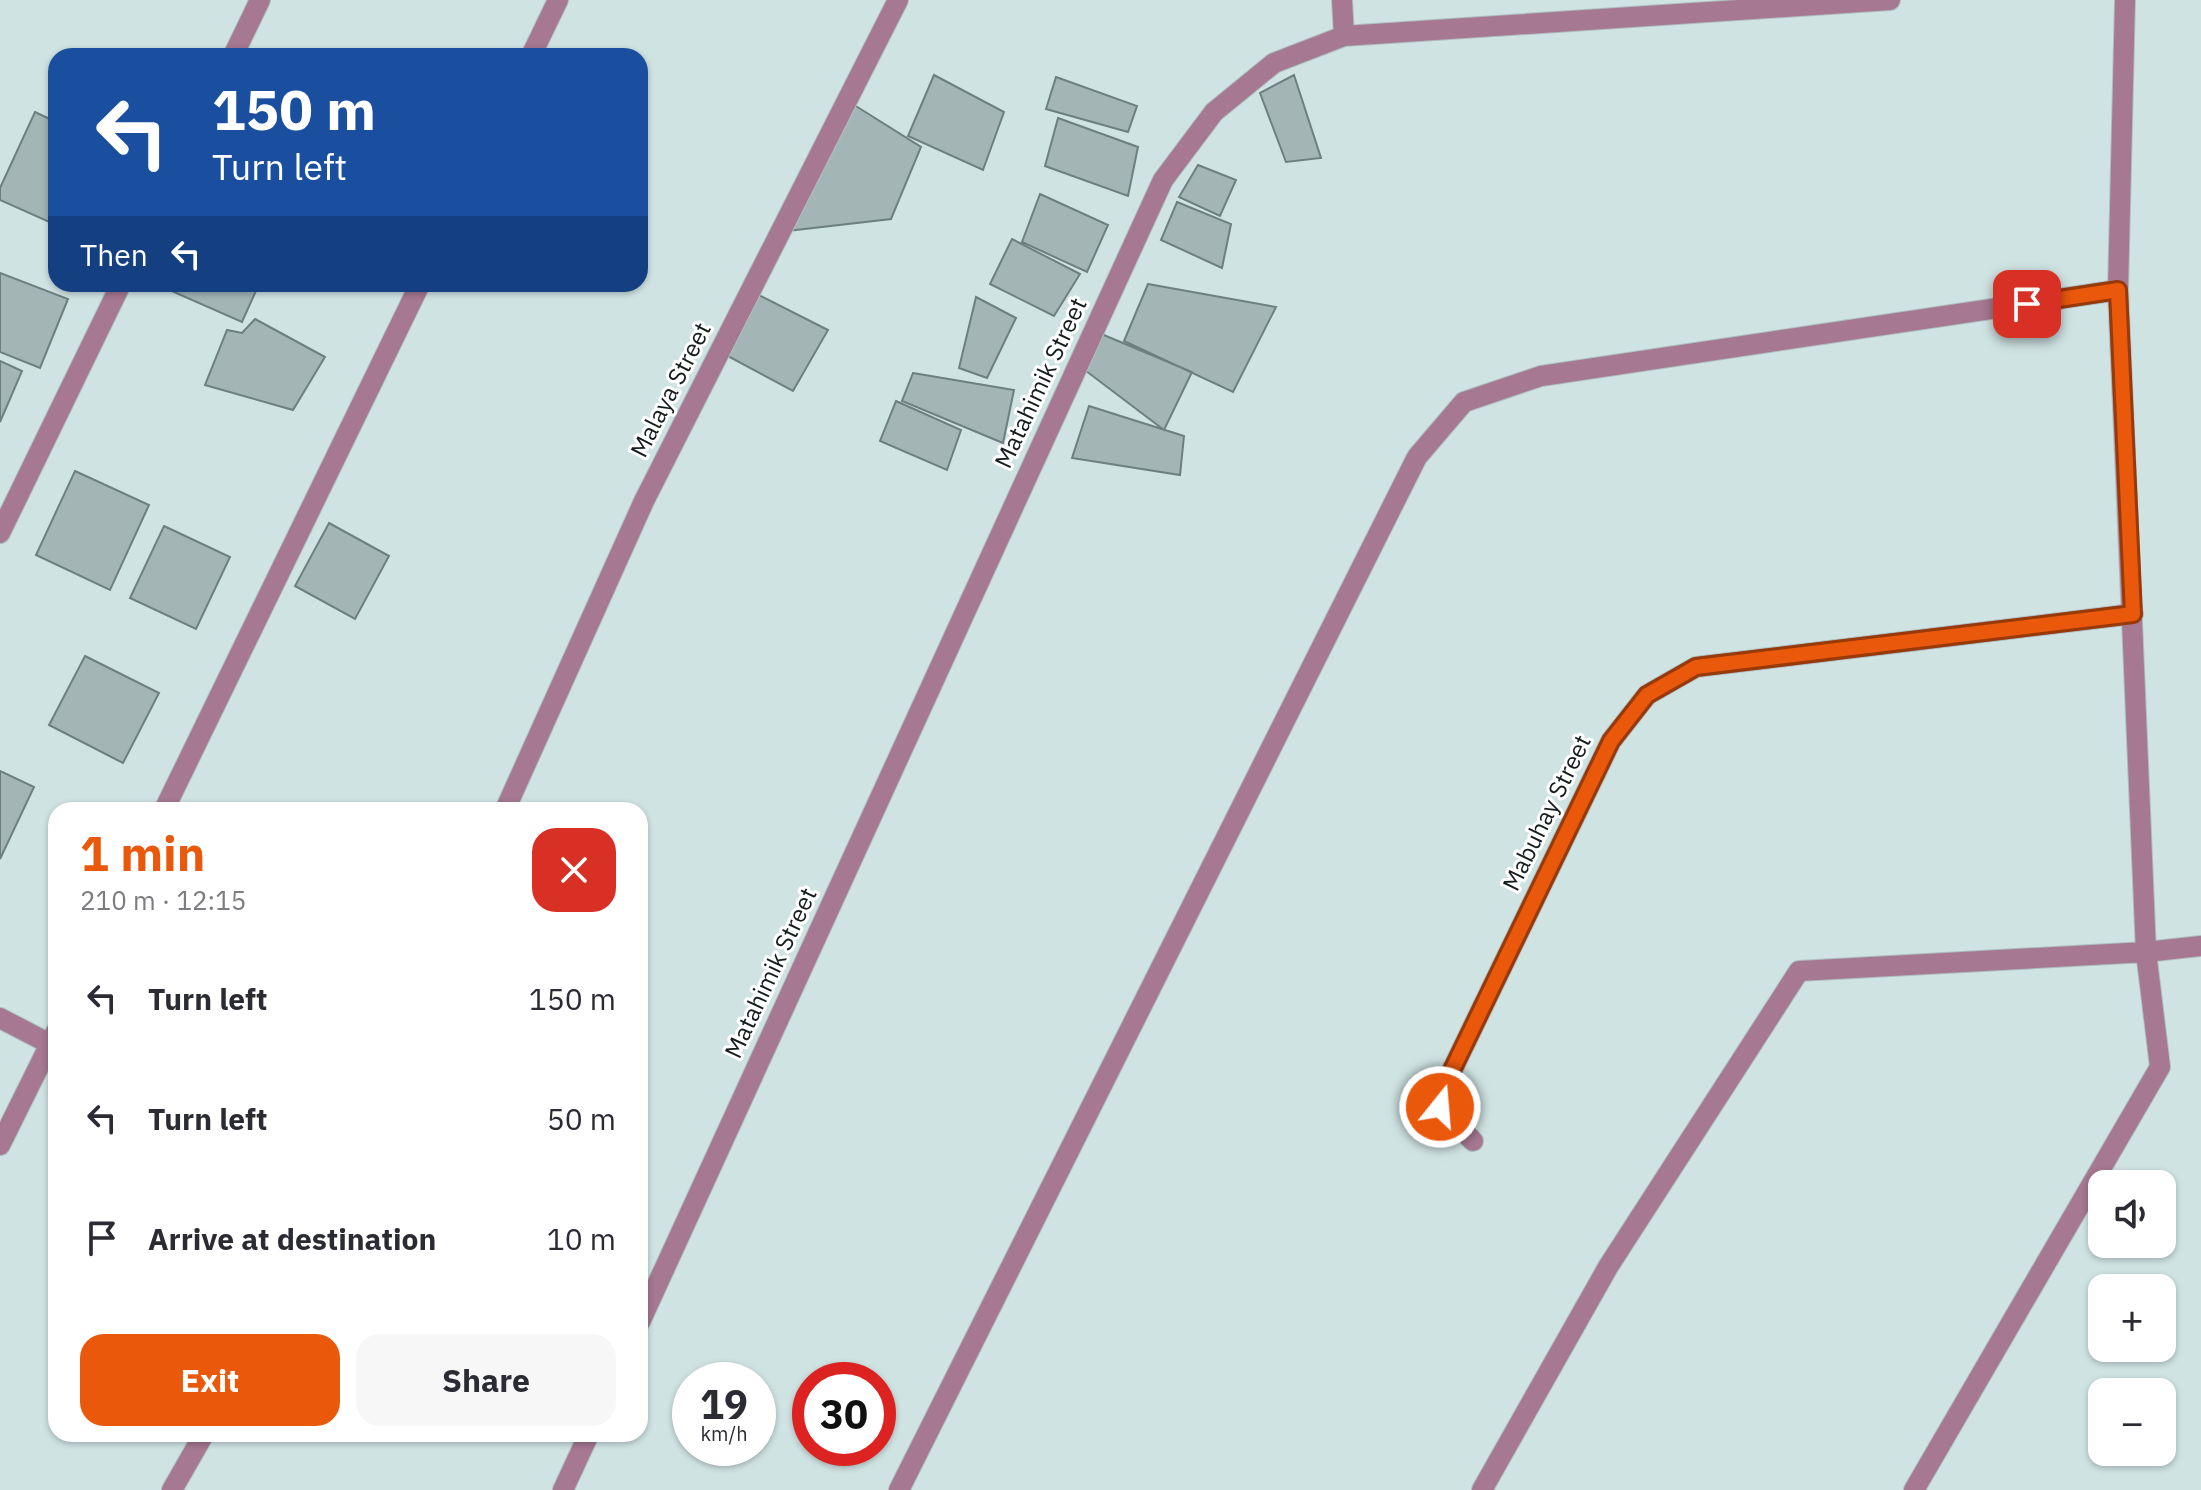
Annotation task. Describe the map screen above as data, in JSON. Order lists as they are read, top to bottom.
{
  "streets": {
    "street": ["Matahimik Street", "Malaya Street", "Mabuhay Street"]
  },
  "page": {
    "turn": ["150 m", "Turn left"],
    "then": "Then",
    "heading": ["1 min", "210 m · 12:15"],
    "list": [
      {
        "name": "Turn left",
        "value": "150 m"
      },
      {
        "name": "Turn left",
        "value": "50 m"
      },
      {
        "name": "Arrive at destination",
        "value": "10 m"
      }
    ],
    "map_buttons": ["+", "−"],
    "buttons": ["Exit", "Share"],
    "speed": "19 km/h",
    "limit": "30"
  }
}
